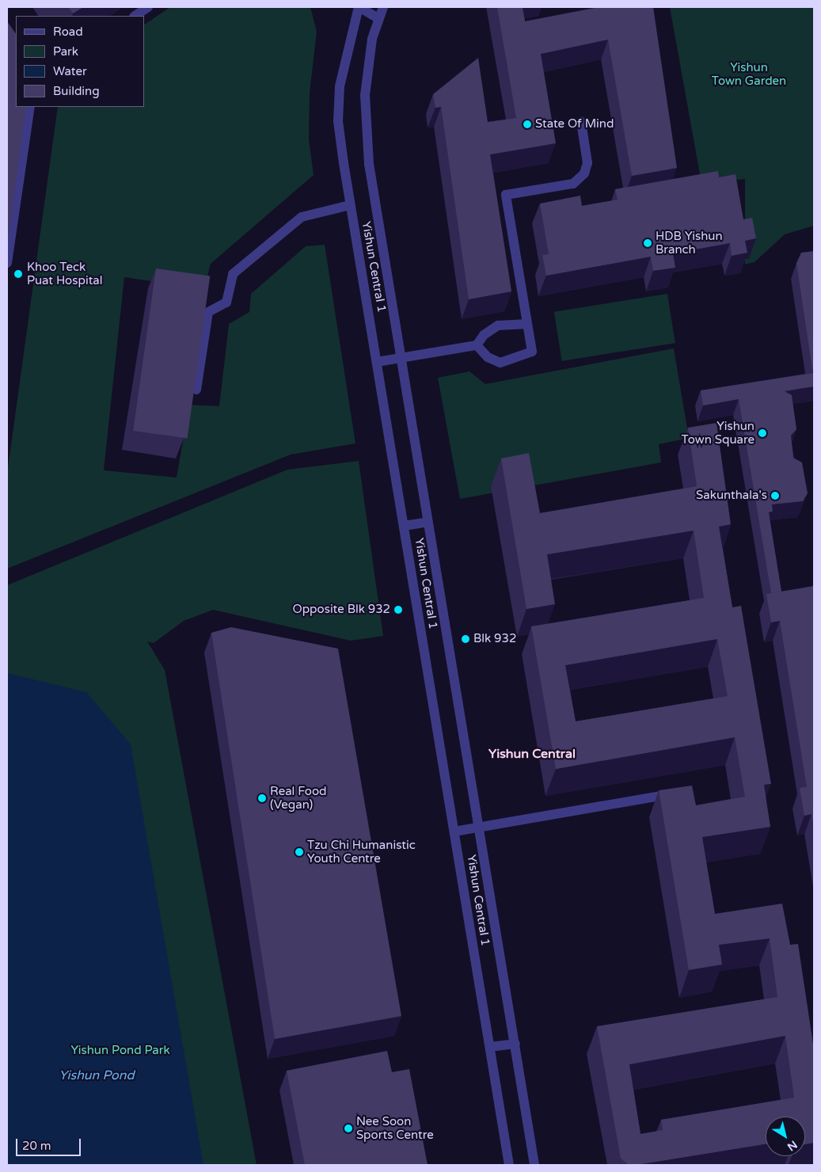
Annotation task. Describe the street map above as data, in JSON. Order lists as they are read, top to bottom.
{
  "streets": {
    "street": ["Yishun Central 1"]
  },
  "districts": ["Yishun Central"],
  "water": ["Yishun Pond"],
  "parks": ["Yishun Town Garden", "Yishun Pond Park"],
  "places": [
    "State Of Mind",
    "HDB Yishun Branch",
    "Khoo Teck Puat Hospital",
    "Yishun Town Square",
    "Sakunthala's",
    "Opposite Blk 932",
    "Blk 932",
    "Real Food (Vegan)",
    "Tzu Chi Humanistic Youth Centre",
    "Nee Soon Sports Centre"
  ],
  "legend": [
    "Road",
    "Park",
    "Water",
    "Building"
  ],
  "scale_bar": "20 m",
  "north": "bottom right"
}
